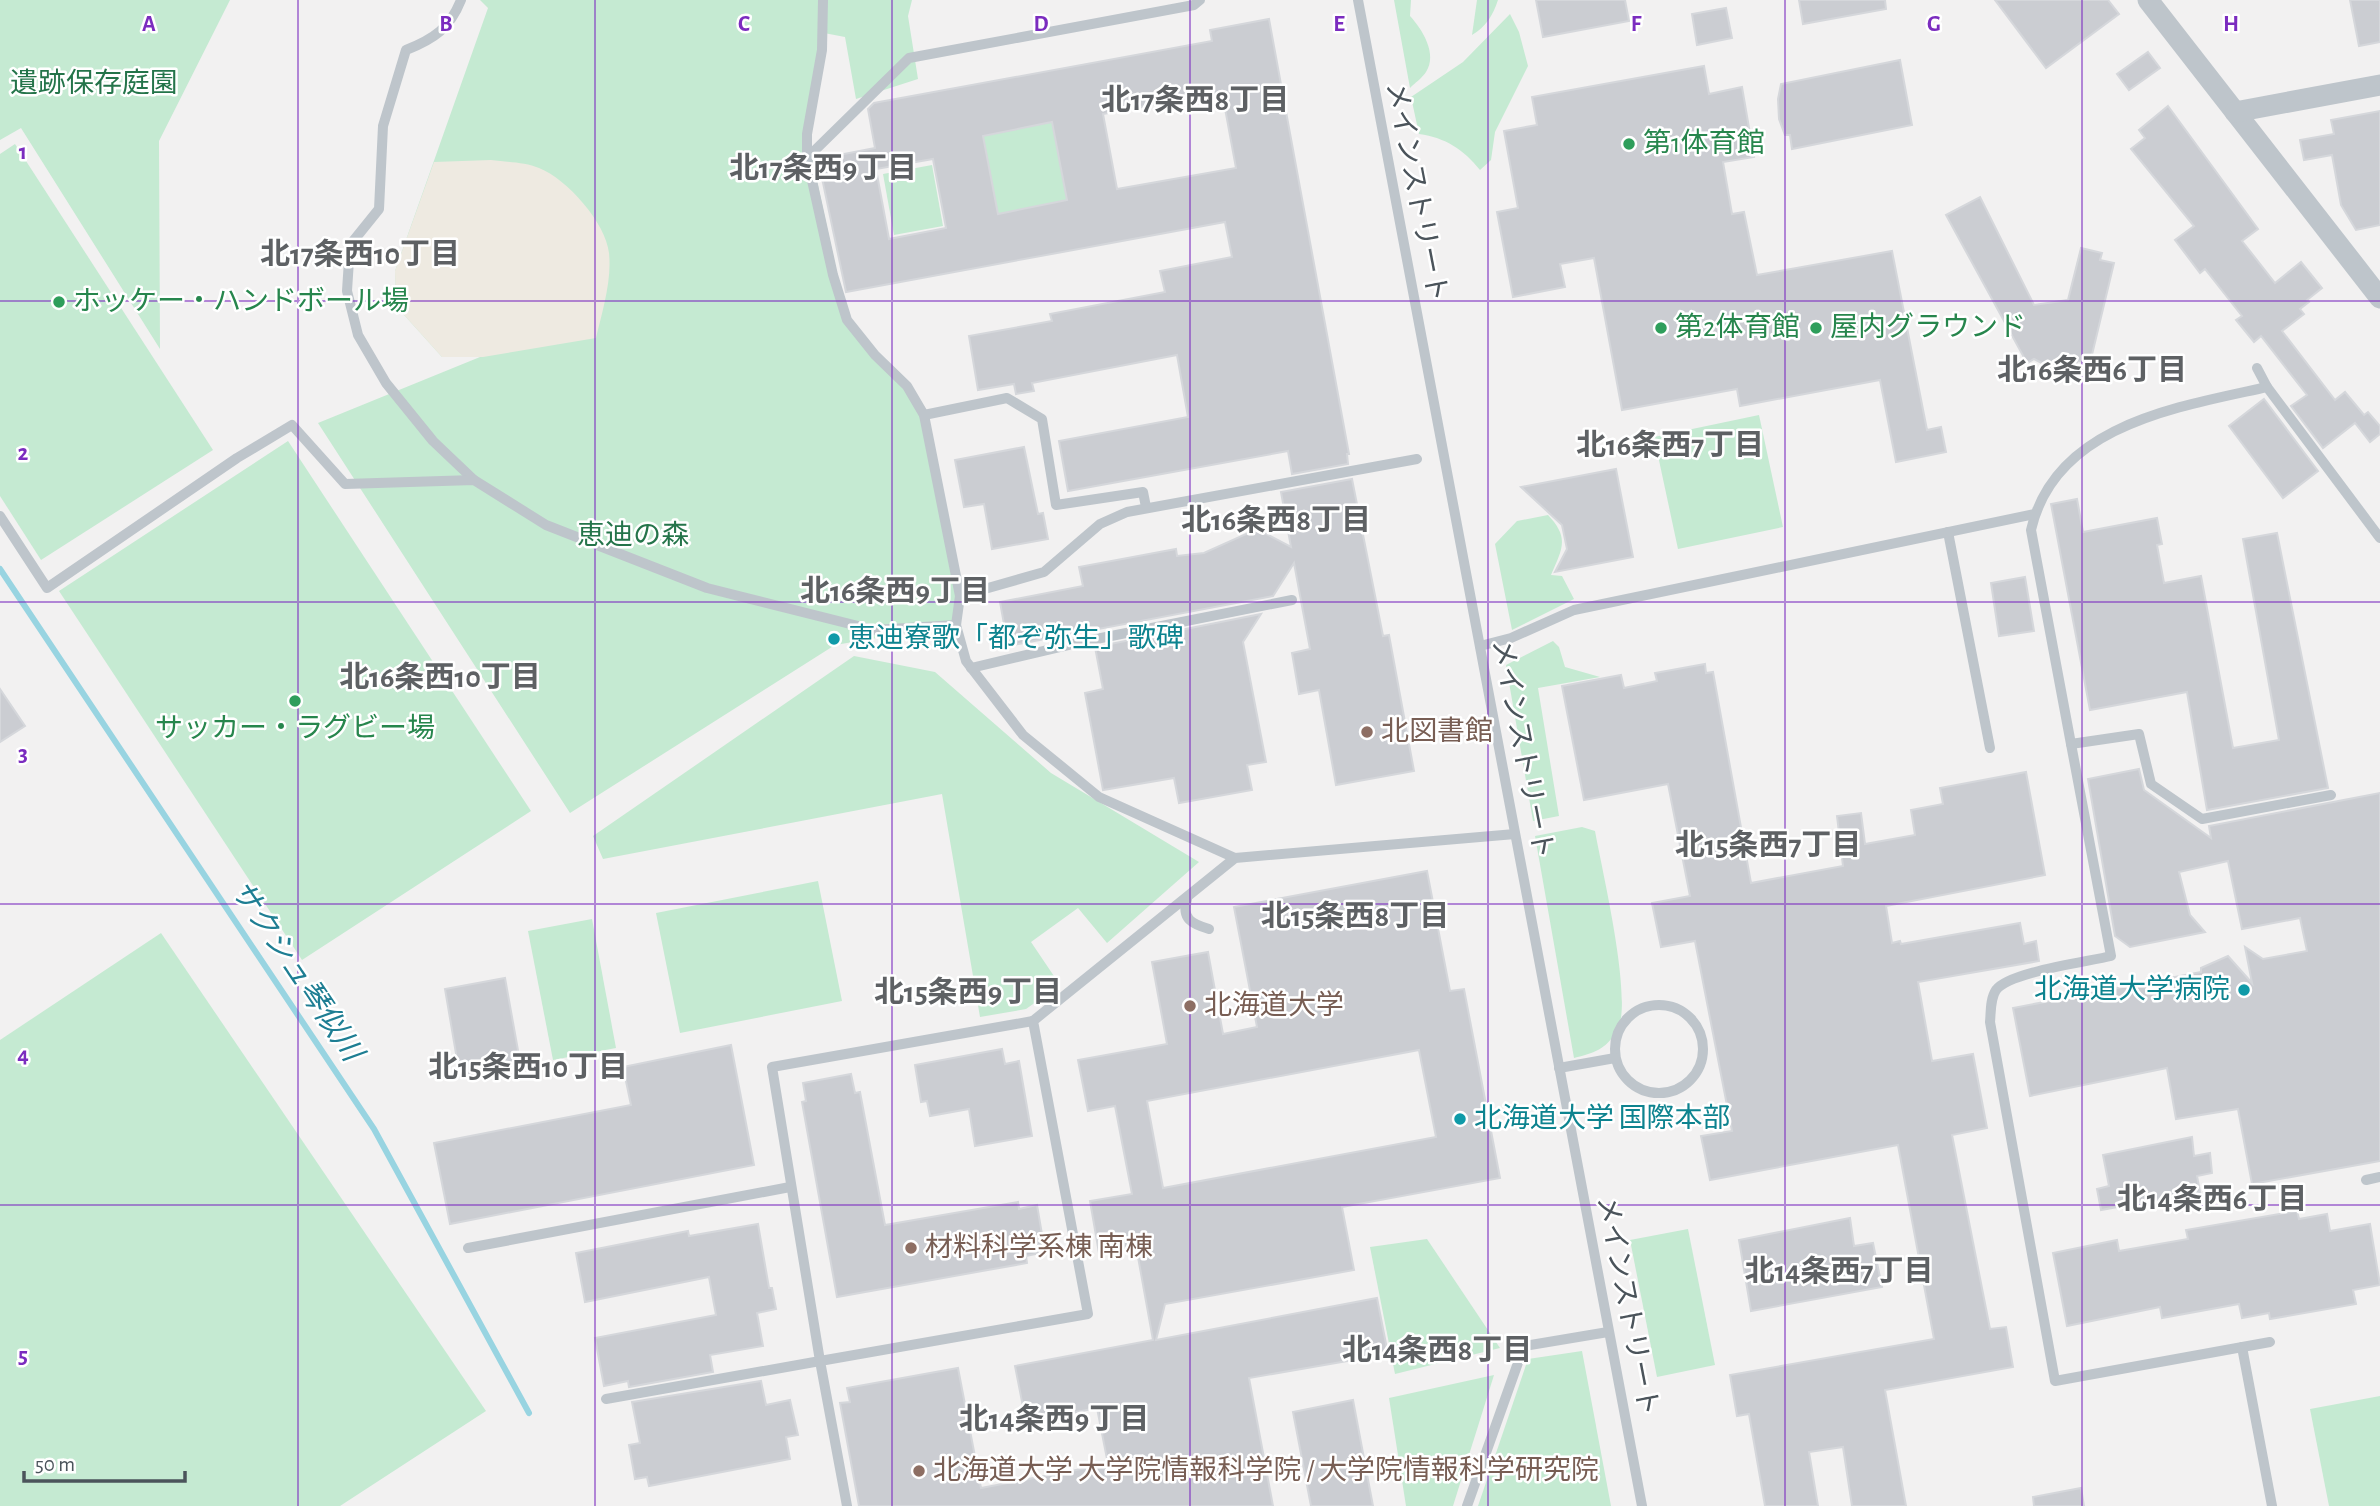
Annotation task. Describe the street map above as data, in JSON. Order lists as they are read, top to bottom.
{
  "streets": {
    "lane": ["メインストリート"]
  },
  "districts": [
    "北17条西8丁目",
    "北17条西9丁目",
    "北17条西10丁目",
    "北16条西6丁目",
    "北16条西7丁目",
    "北16条西8丁目",
    "北16条西9丁目",
    "北16条西10丁目",
    "北15条西7丁目",
    "北15条西8丁目",
    "北15条西9丁目",
    "北15条西10丁目",
    "北14条西6丁目",
    "北14条西7丁目",
    "北14条西8丁目",
    "北14条西9丁目"
  ],
  "water": ["サクシュ琴似川"],
  "parks": ["遺跡保存庭園", "恵迪の森"],
  "places": [
    "第1体育館",
    "ホッケー・ハンドボール場",
    "第2体育館",
    "屋内グラウンド",
    "恵迪寮歌「都ぞ弥生」歌碑",
    "サッカー・ラグビー場",
    "北図書館",
    "北海道大学病院",
    "北海道大学",
    "北海道大学 国際本部",
    "材料科学系棟 南棟",
    "北海道大学 大学院情報科学院 / 大学院情報科学研究院"
  ],
  "scale_bar": "50 m",
  "grid": {
    "columns": [
      "A",
      "B",
      "C",
      "D",
      "E",
      "F",
      "G",
      "H"
    ],
    "rows": [
      "1",
      "2",
      "3",
      "4",
      "5"
    ]
  }
}
